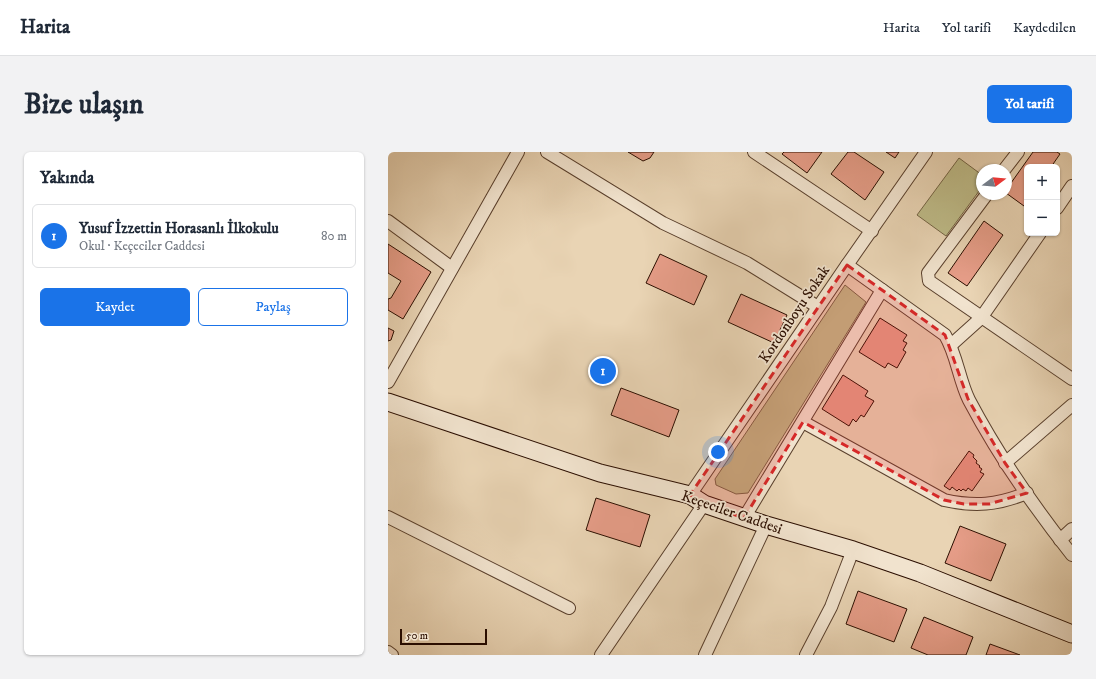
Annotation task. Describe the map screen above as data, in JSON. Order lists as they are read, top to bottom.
{
  "streets": {
    "street": ["Kordonboyu Sokak", "Keçeciler Caddesi"]
  },
  "crossings": [
    ["Kordonboyu Sokak", "Keçeciler Caddesi"]
  ],
  "scale_bar": "50 m",
  "north": "right",
  "page": {
    "header": "Harita",
    "nav": ["Harita", "Yol tarifi", "Kaydedilen"],
    "buttons": [
      "Yol tarifi",
      ["Kaydet", "Paylaş"]
    ],
    "title": "Bize ulaşın",
    "heading": "Yakında",
    "map_buttons": ["+", "−"],
    "list": [
      {
        "mark": "1",
        "name": "Yusuf İzzettin Horasanlı İlkokulu",
        "note": "Okul · Keçeciler Caddesi",
        "value": "80 m"
      }
    ],
    "pins": "1",
    "scale": "50 m"
  }
}
